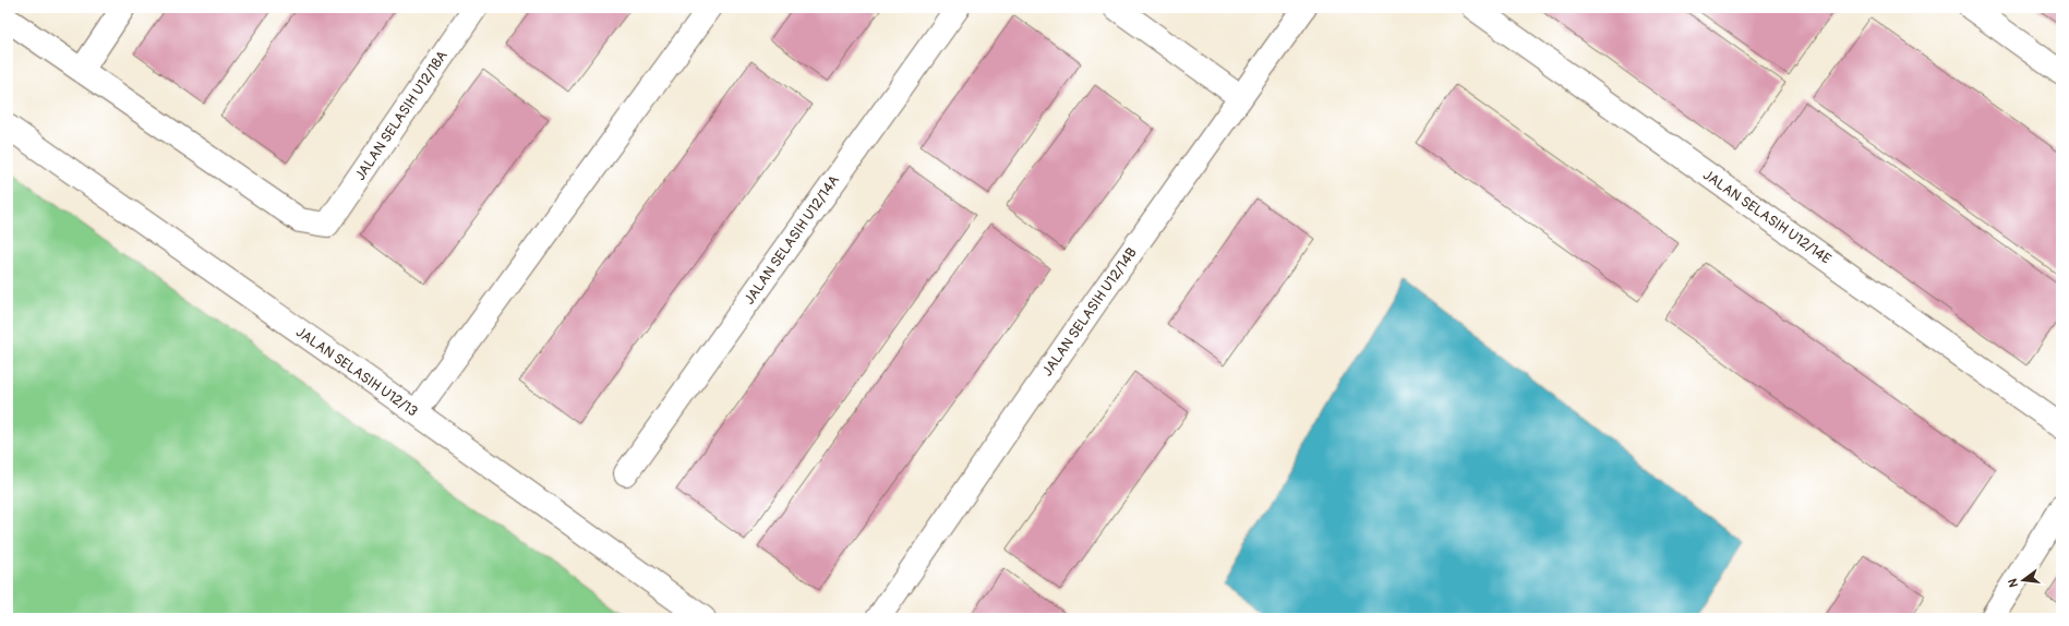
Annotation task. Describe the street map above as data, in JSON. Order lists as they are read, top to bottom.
{
  "streets": {
    "street": [
      "JALAN SELASIH U12/18A",
      "JALAN SELASIH U12/14E",
      "JALAN SELASIH U12/14A",
      "JALAN SELASIH U12/14B",
      "JALAN SELASIH U12/13"
    ]
  },
  "north": "left"
}
